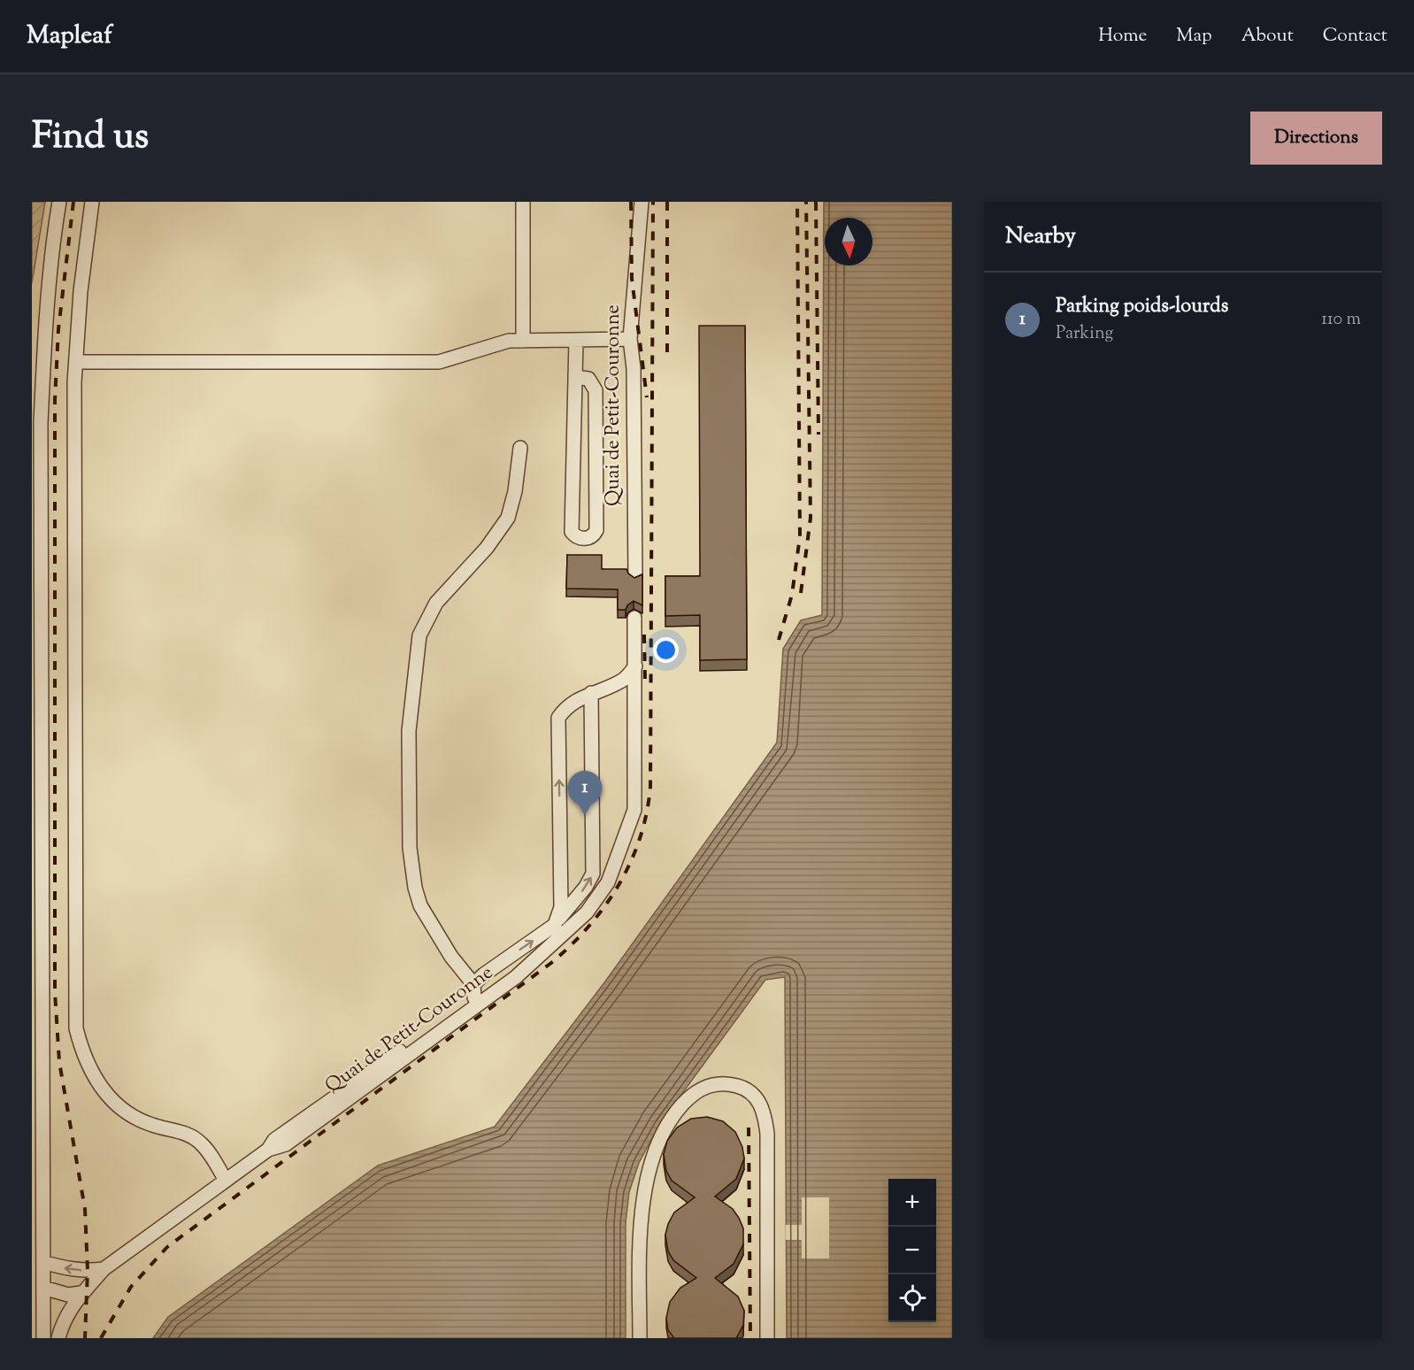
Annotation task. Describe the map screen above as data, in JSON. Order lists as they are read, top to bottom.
{
  "streets": {
    "street": ["Quai de Petit-Couronne"]
  },
  "north": "bottom",
  "page": {
    "header": "Mapleaf",
    "nav": [
      "Home",
      "Map",
      "About",
      "Contact"
    ],
    "title": "Find us",
    "buttons": "Directions",
    "heading": "Nearby",
    "list": [
      {
        "mark": "1",
        "name": "Parking poids-lourds",
        "note": "Parking",
        "value": "110 m"
      }
    ],
    "pins": "1",
    "map_buttons": ["+", "−"]
  }
}
